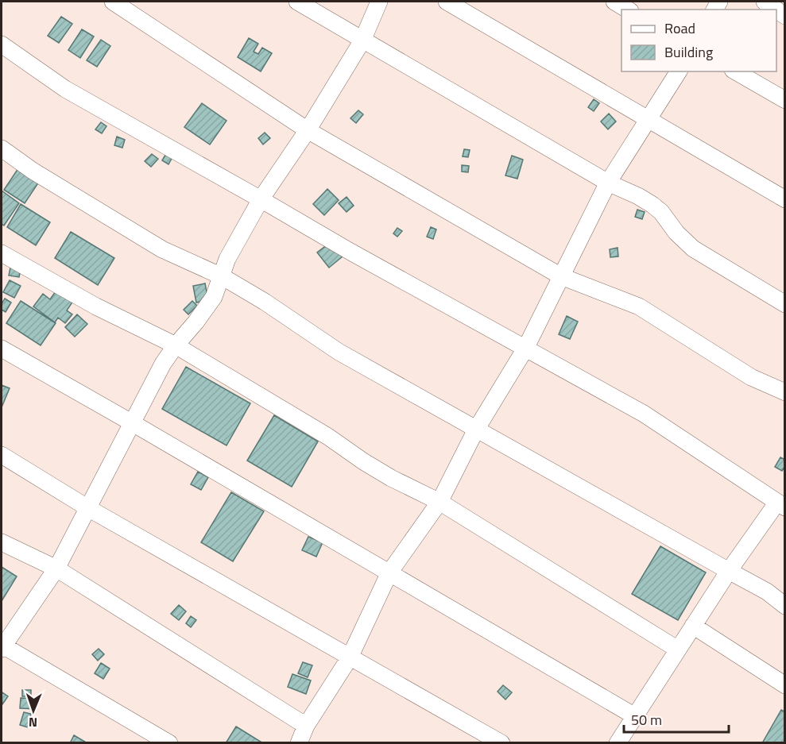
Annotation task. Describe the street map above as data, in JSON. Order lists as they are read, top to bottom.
{
  "legend": ["Road", "Building"],
  "scale_bar": "50 m",
  "north": "bottom"
}
